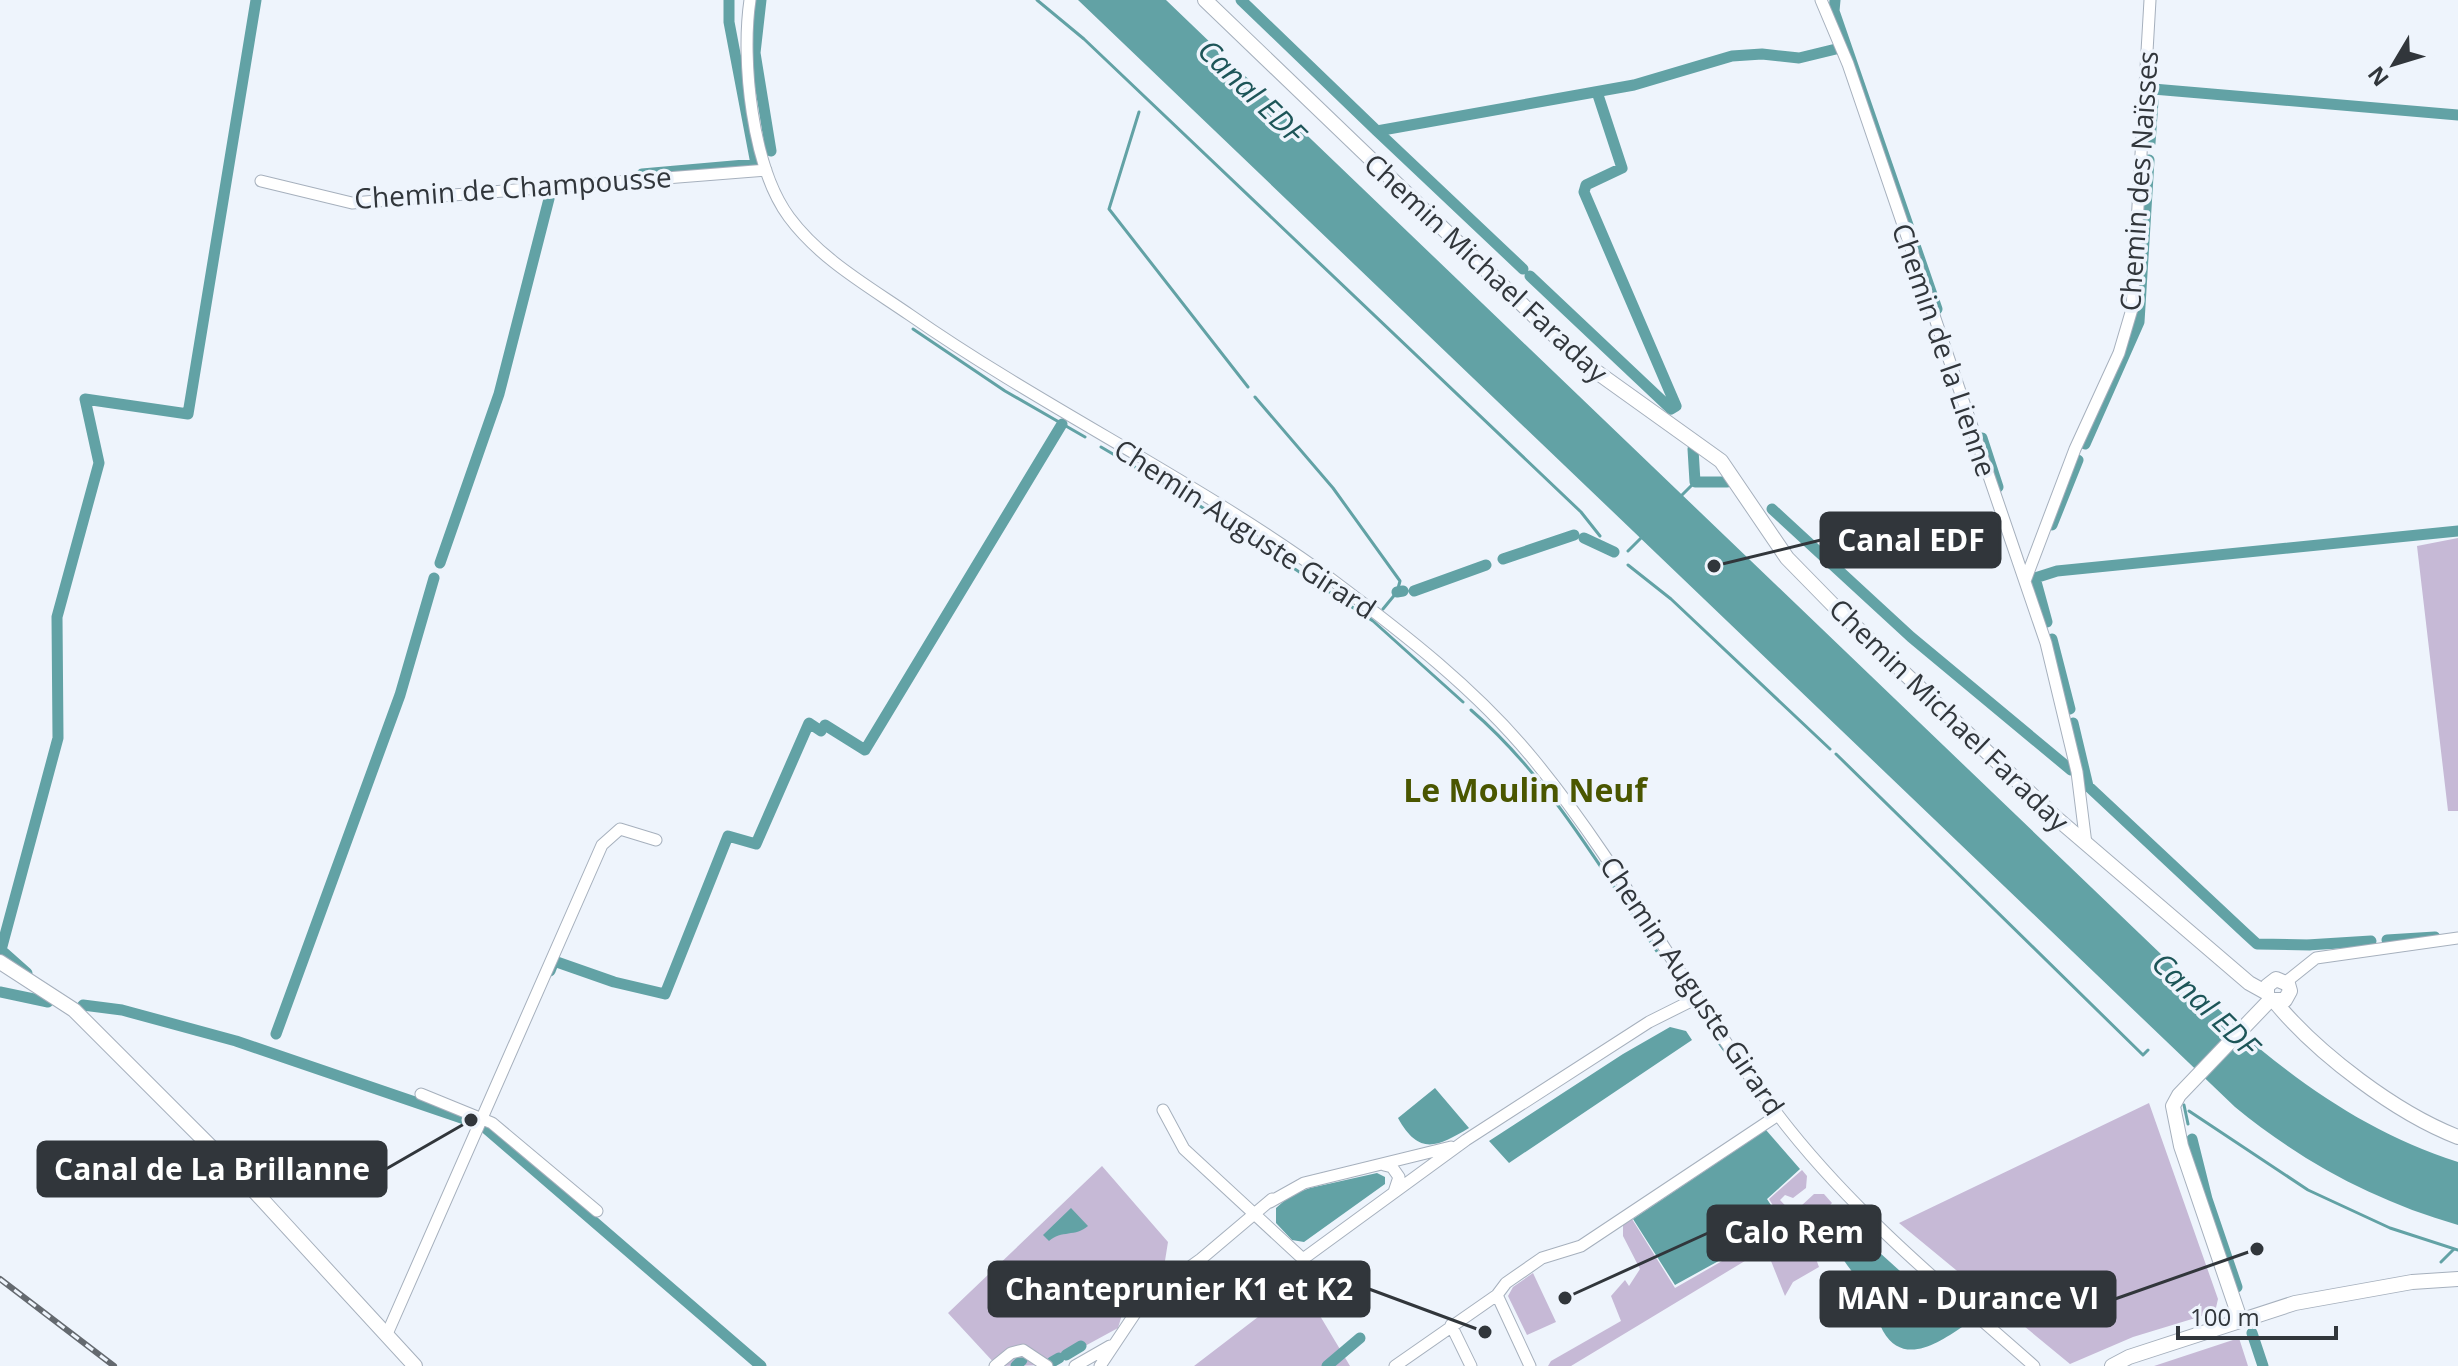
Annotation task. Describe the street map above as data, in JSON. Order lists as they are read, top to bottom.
{
  "streets": {
    "main road": ["Chemin Michael Faraday"],
    "street": [
      "Chemin des Naïsses",
      "Chemin de Champousse",
      "Chemin de la Lienne",
      "Chemin Auguste Girard"
    ]
  },
  "crossings": [
    ["Chemin des Naïsses", "Chemin de la Lienne"],
    ["Chemin de Champousse", "Chemin Auguste Girard"],
    ["Chemin Michael Faraday", "Chemin de la Lienne"]
  ],
  "districts": ["Le Moulin Neuf"],
  "water": ["Canal EDF"],
  "places": [
    "Canal EDF",
    "Canal de La Brillanne",
    "MAN - Durance VI",
    "Calo Rem",
    "Chanteprunier K1 et K2"
  ],
  "scale_bar": "100 m",
  "north": "bottom left"
}
